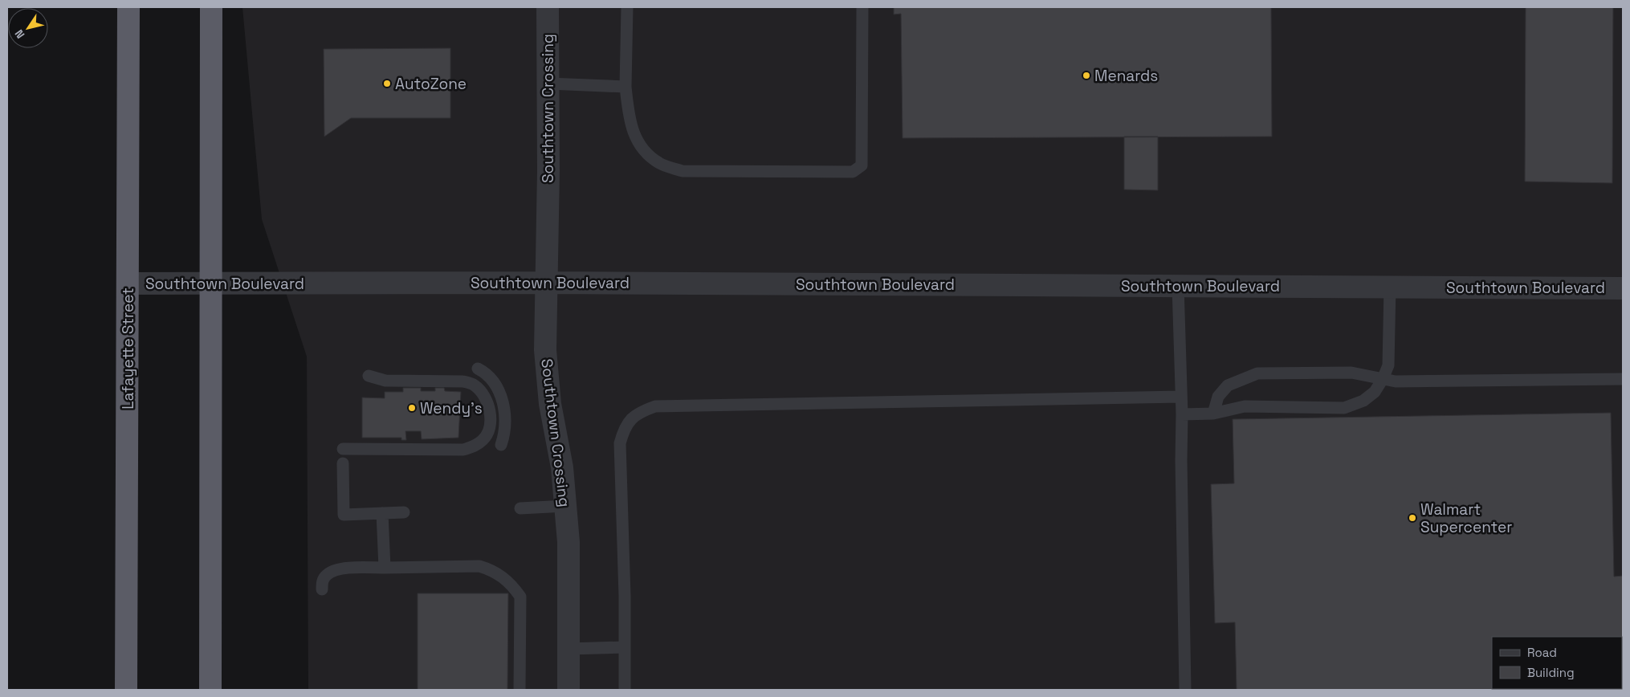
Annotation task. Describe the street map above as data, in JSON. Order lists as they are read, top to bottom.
{
  "streets": {
    "highway": ["Lafayette Street"],
    "street": ["Southtown Crossing", "Southtown Boulevard"]
  },
  "crossings": [
    ["Southtown Crossing", "Southtown Boulevard"],
    ["Southtown Boulevard", "Lafayette Street"]
  ],
  "places": [
    "Menards",
    "AutoZone",
    "Wendy's",
    "Walmart Supercenter"
  ],
  "legend": ["Road", "Building"],
  "north": "bottom left"
}
